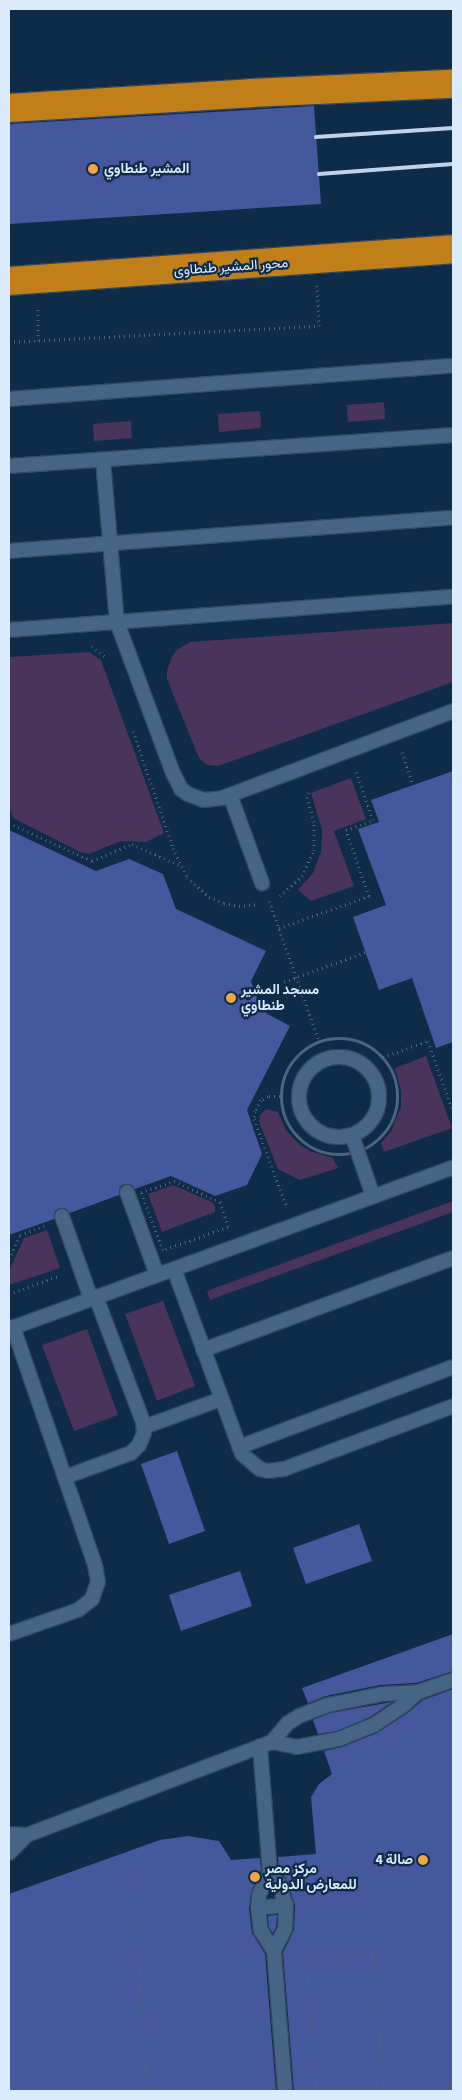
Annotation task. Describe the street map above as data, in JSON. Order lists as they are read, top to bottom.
{
  "streets": {
    "highway": ["محور المشير طنطاوى"]
  },
  "places": [
    "المشير طنطاوي",
    "مسجد المشير طنطاوي",
    "صالة 4",
    "مركز مصر للمعارض الدولية"
  ]
}
